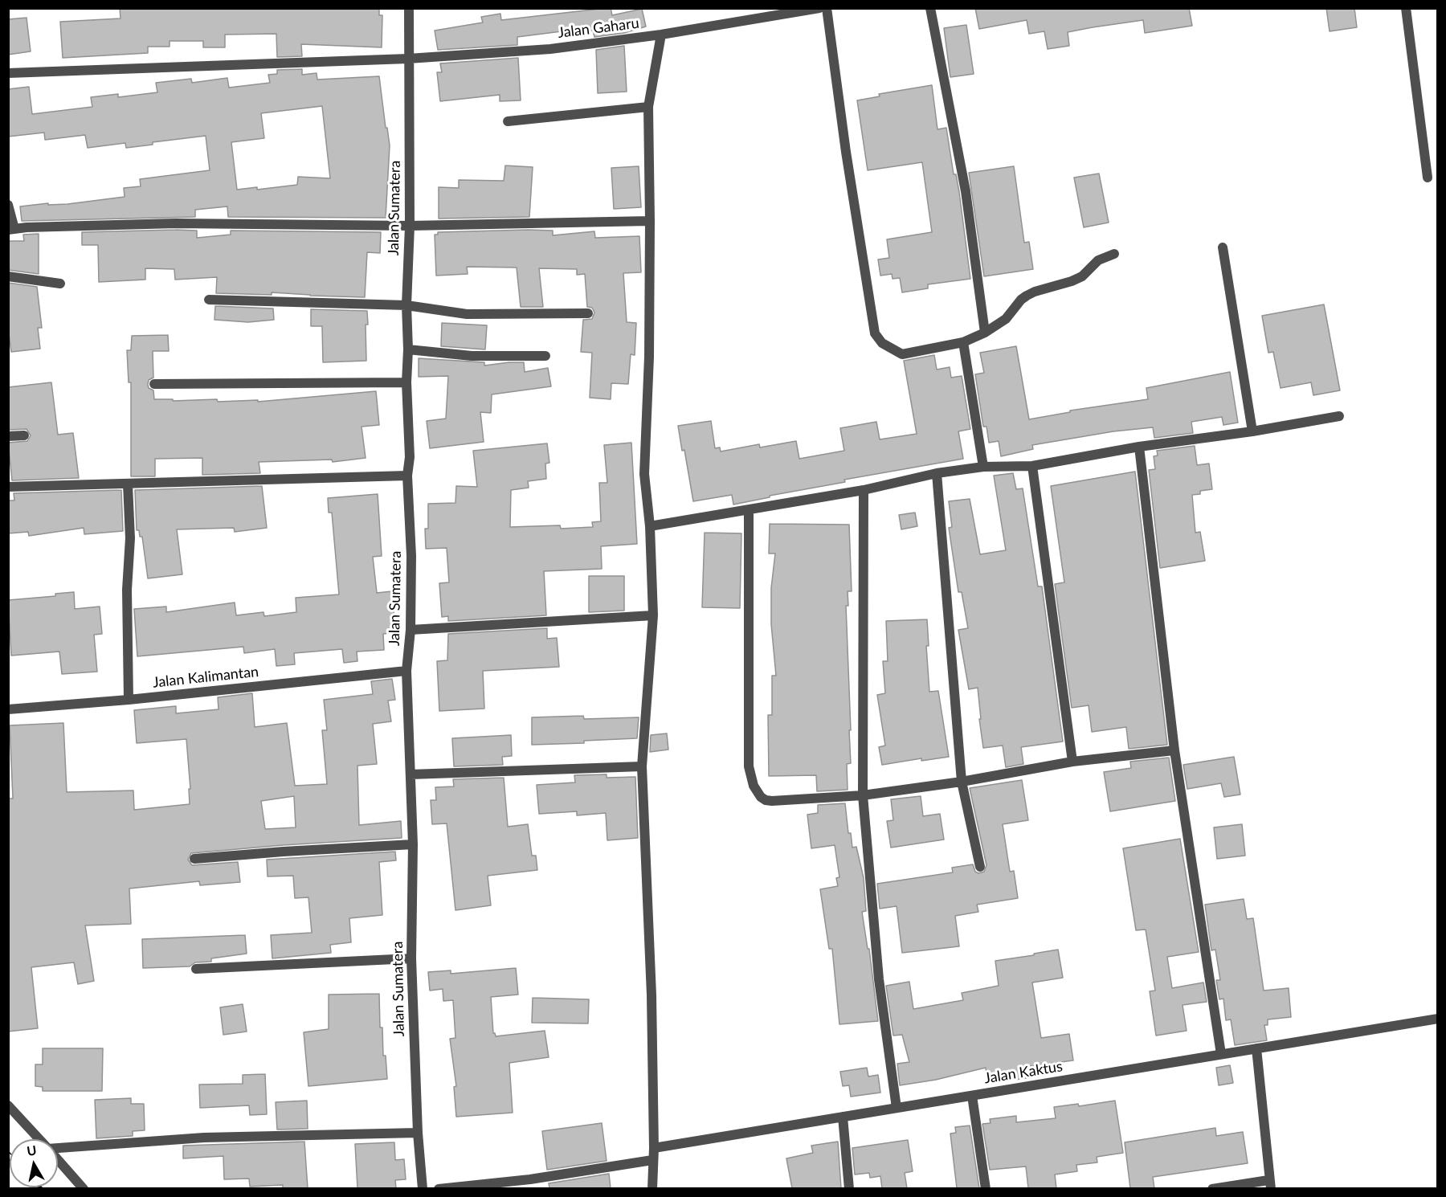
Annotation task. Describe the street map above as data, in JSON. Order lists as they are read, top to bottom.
{
  "streets": {
    "street": [
      "Jalan Gaharu",
      "Jalan Sumatera",
      "Jalan Kalimantan",
      "Jalan Kaktus"
    ]
  },
  "crossings": [
    ["Jalan Gaharu", "Jalan Sumatera"],
    ["Jalan Sumatera", "Jalan Kalimantan"]
  ],
  "north": "top"
}
